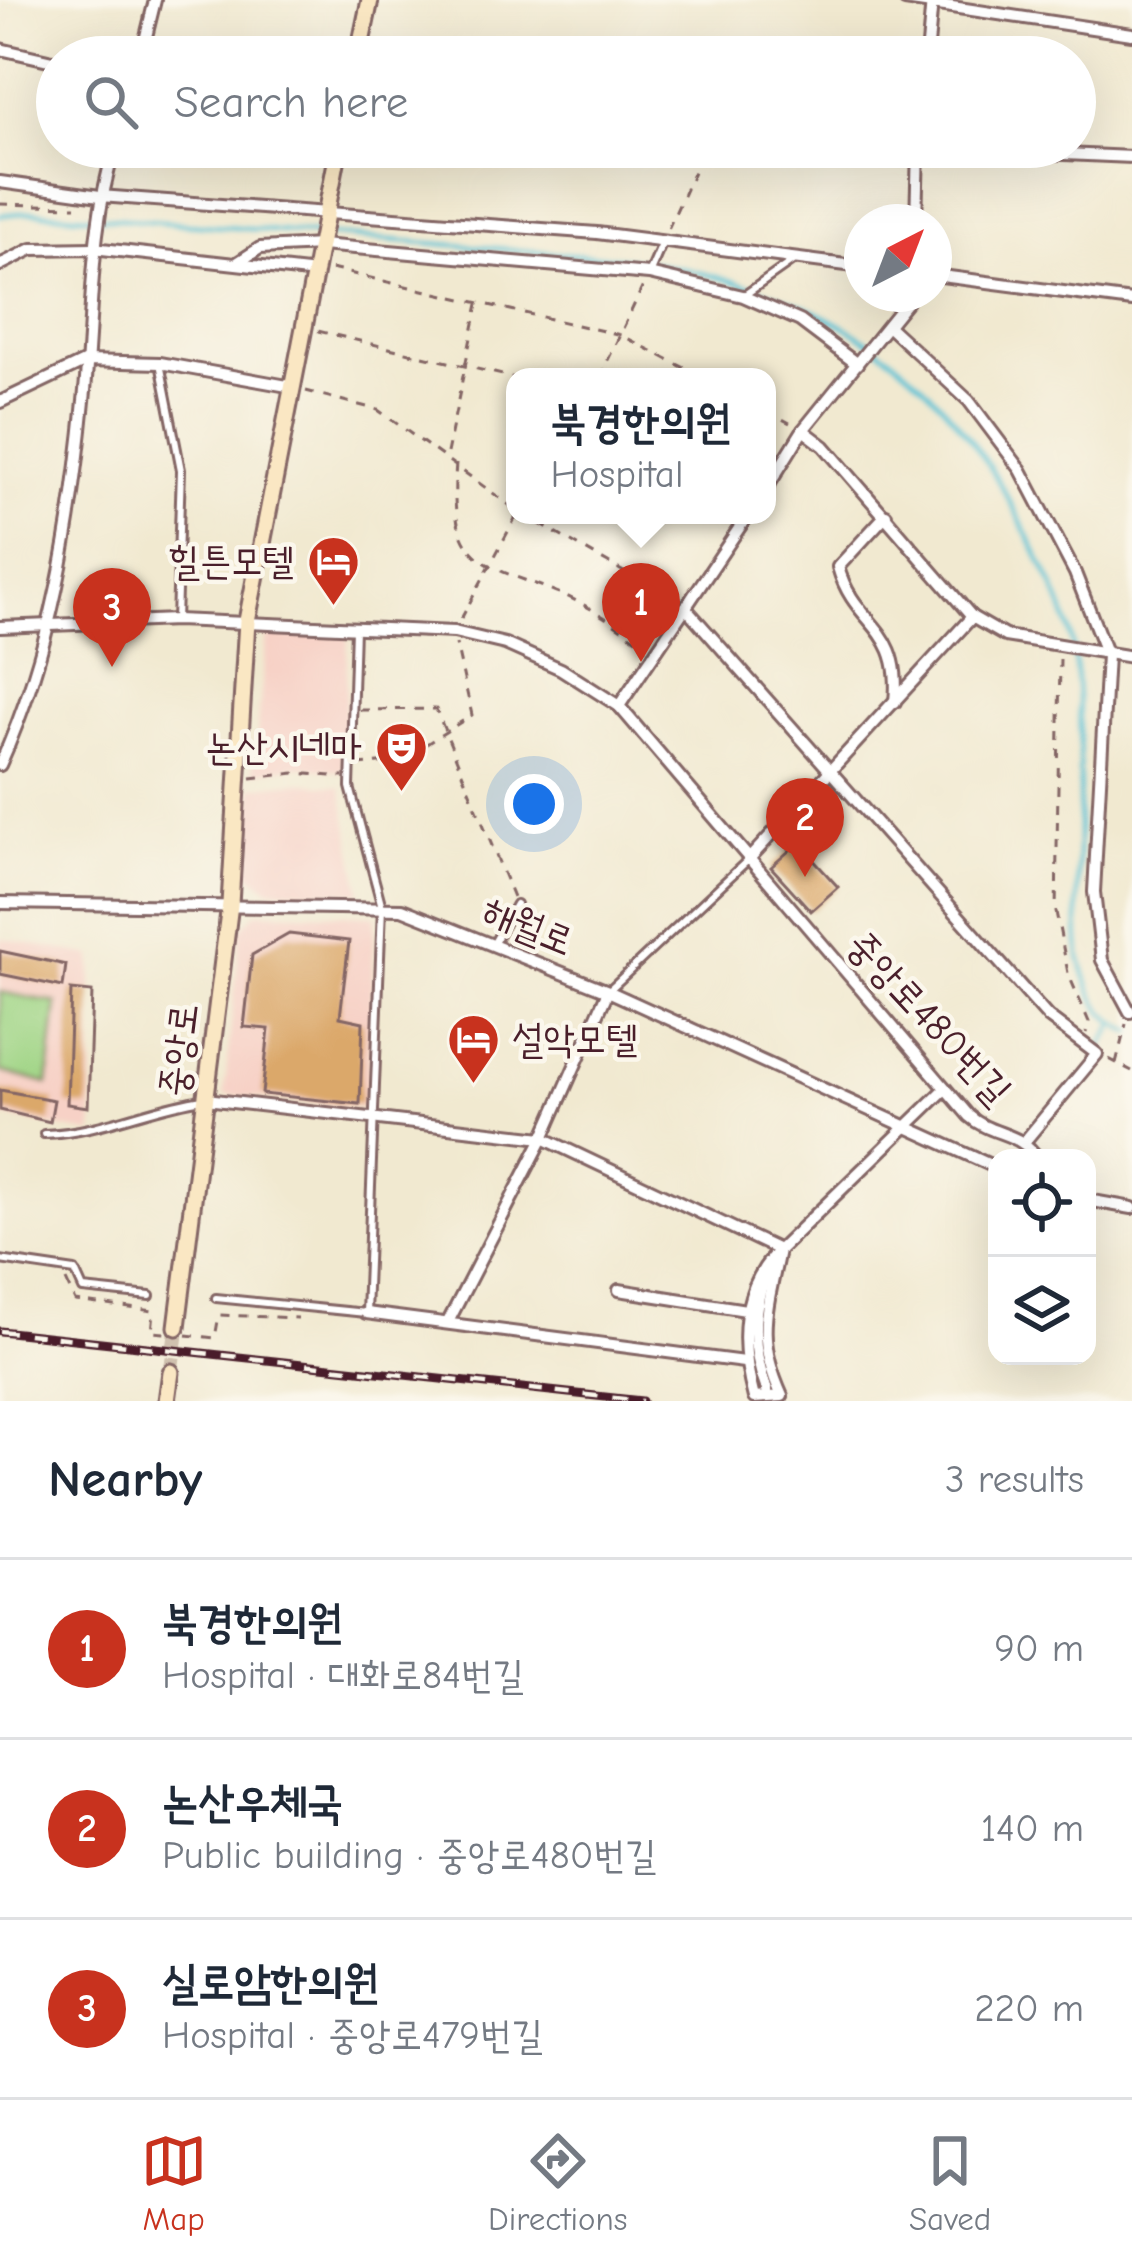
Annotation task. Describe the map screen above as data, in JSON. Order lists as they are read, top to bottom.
{
  "streets": {
    "main road": ["중앙로"],
    "street": ["해월로", "중앙로480번길"]
  },
  "crossings": [
    ["해월로", "중앙로"],
    ["중앙로480번길", "중앙로"]
  ],
  "places": {
    "hotel": ["힐튼모텔", "설악모텔"],
    "theatre": ["논산시네마"]
  },
  "north": "top right",
  "page": {
    "search": "Search here",
    "popup": ["북경한의원", "Hospital"],
    "pins": ["1", "3", "2"],
    "heading": ["Nearby", "3 results"],
    "list": [
      {
        "mark": "1",
        "name": "북경한의원",
        "note": "Hospital · 대화로84번길",
        "value": "90 m"
      },
      {
        "mark": "2",
        "name": "논산우체국",
        "note": "Public building · 중앙로480번길",
        "value": "140 m"
      },
      {
        "mark": "3",
        "name": "실로암한의원",
        "note": "Hospital · 중앙로479번길",
        "value": "220 m"
      }
    ],
    "nav": ["Map", "Directions", "Saved"]
  }
}
